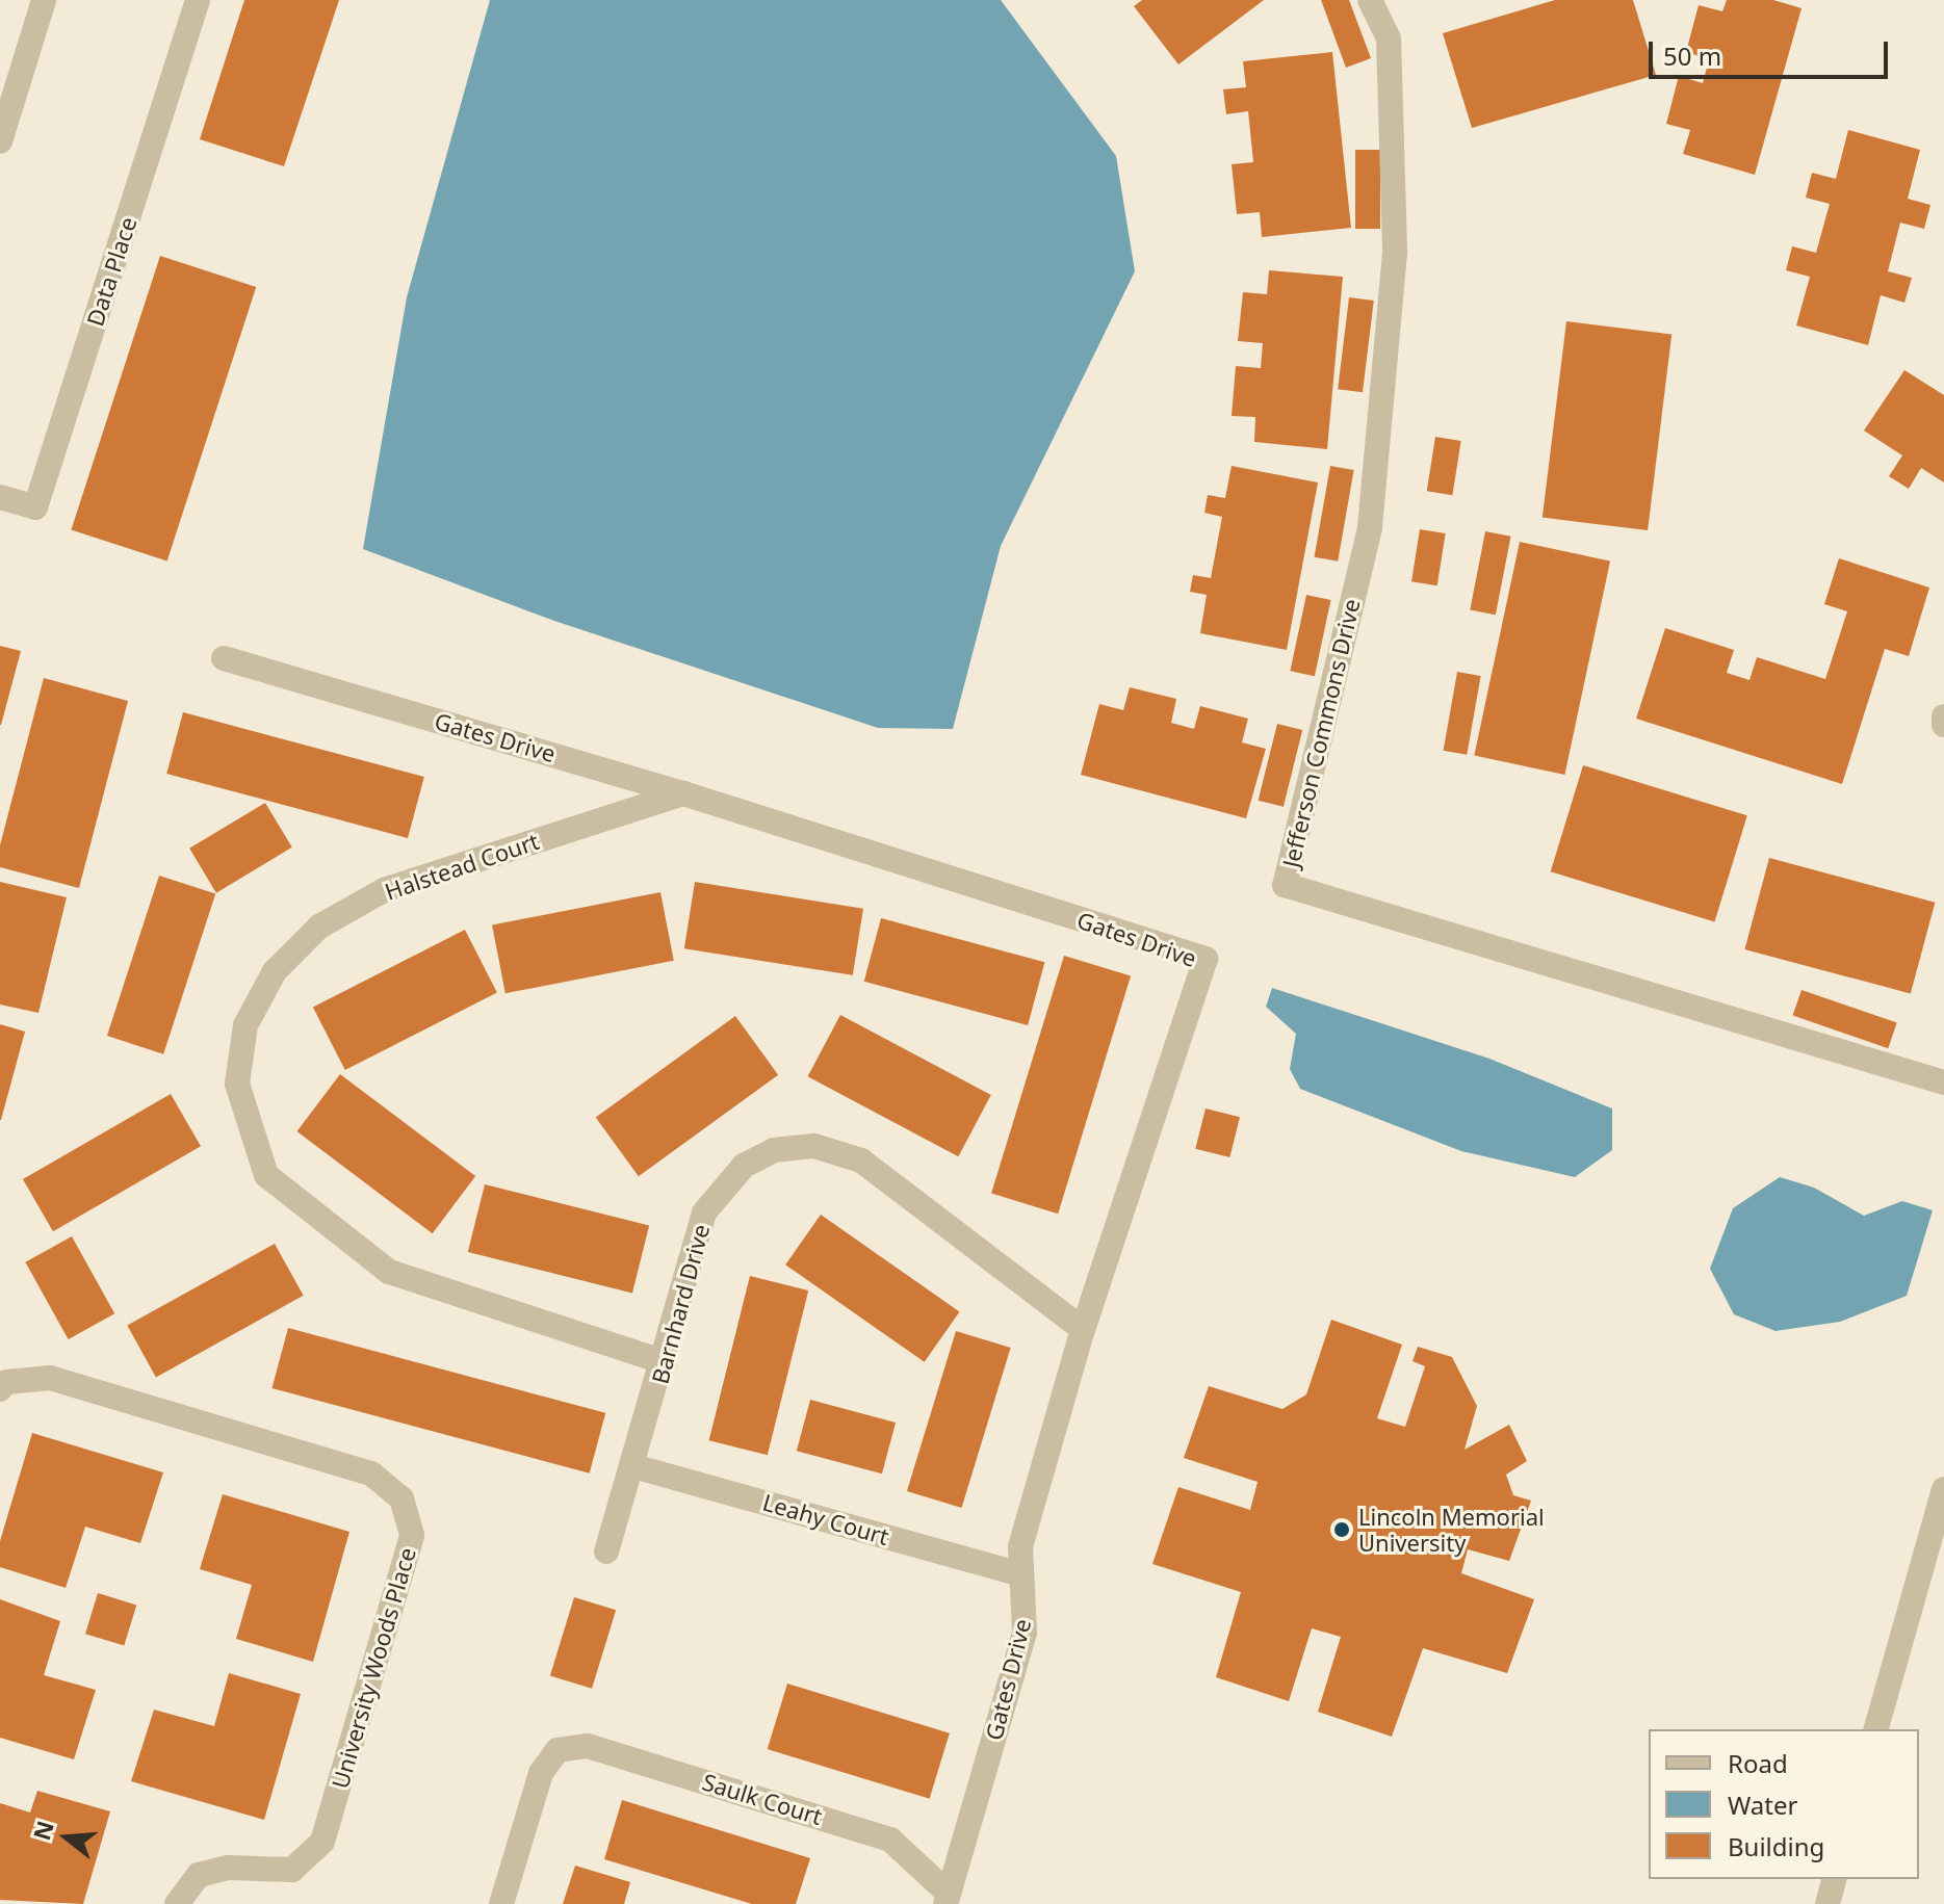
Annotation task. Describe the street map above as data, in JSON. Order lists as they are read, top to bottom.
{
  "streets": {
    "street": [
      "Data Place",
      "Jefferson Commons Drive",
      "Gates Drive",
      "Halstead Court",
      "Barnhard Drive",
      "Leahy Court",
      "University Woods Place",
      "Saulk Court"
    ]
  },
  "crossings": [
    ["Gates Drive", "Halstead Court"],
    ["Gates Drive", "Barnhard Drive"],
    ["Gates Drive", "Leahy Court"],
    ["Gates Drive", "Saulk Court"],
    ["Halstead Court", "Barnhard Drive"],
    ["Barnhard Drive", "Leahy Court"]
  ],
  "places": ["Lincoln Memorial University"],
  "legend": ["Road", "Water", "Building"],
  "scale_bar": "50 m",
  "north": "left"
}
